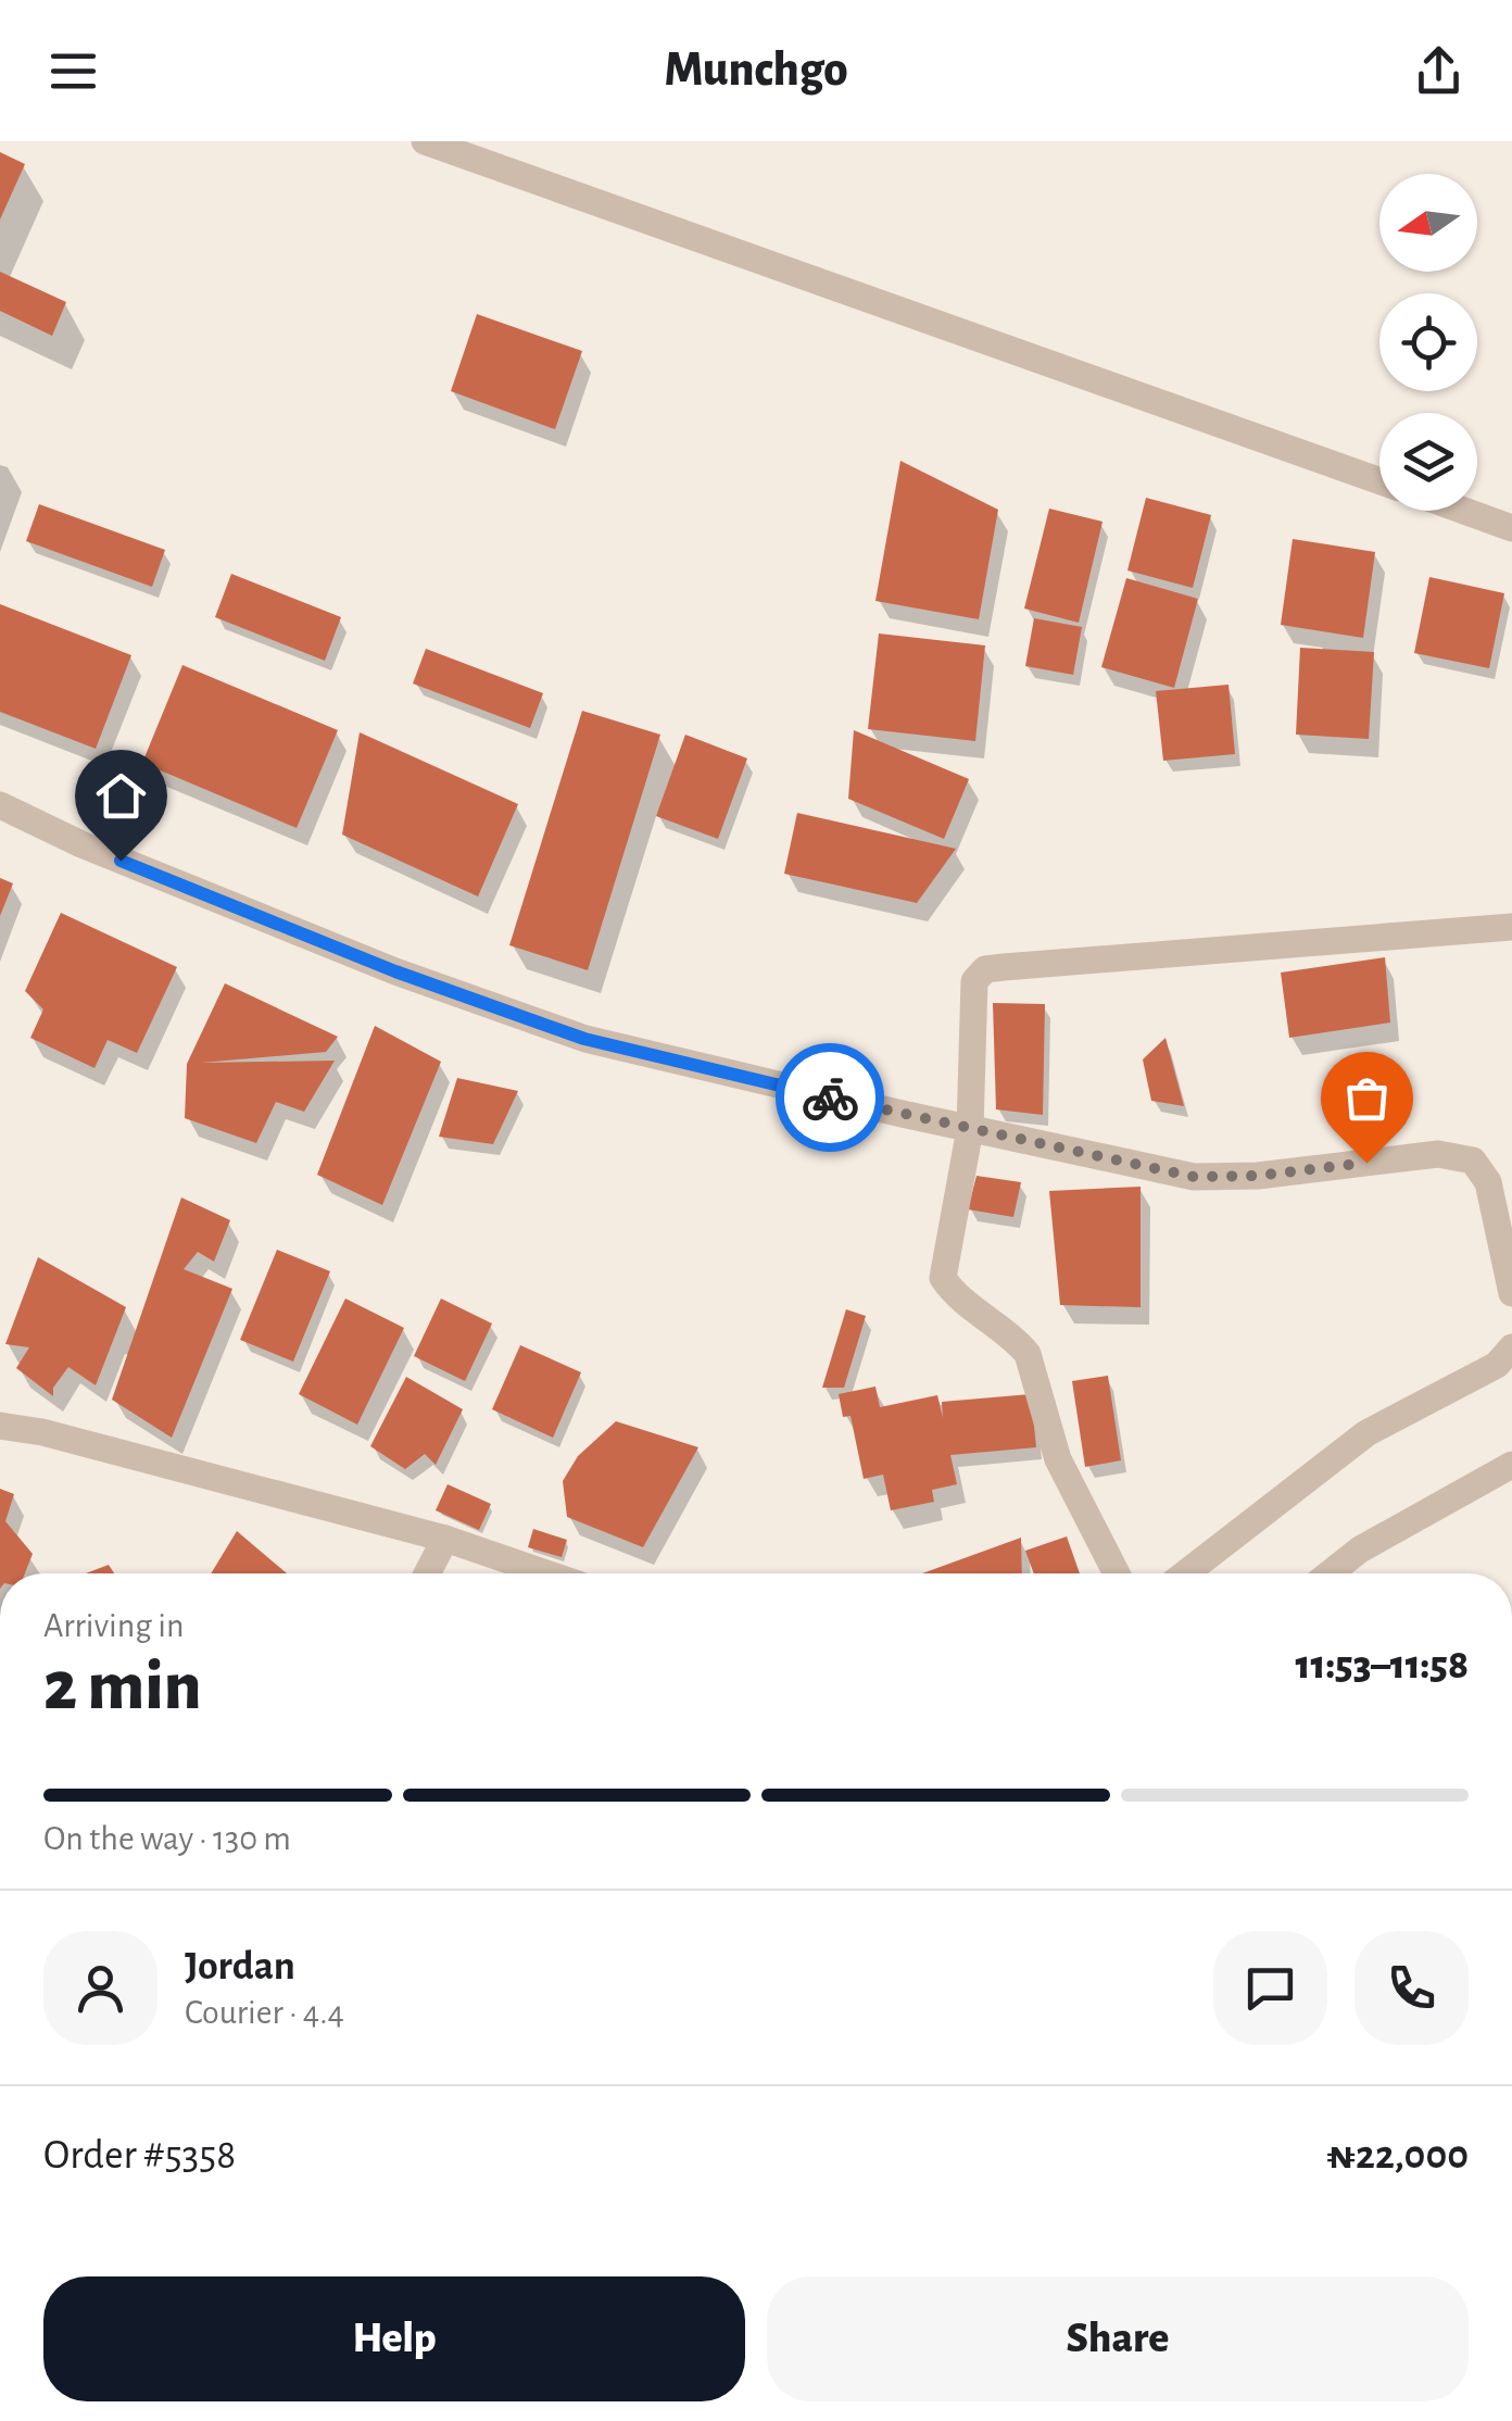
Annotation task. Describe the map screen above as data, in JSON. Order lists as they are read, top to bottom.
{
  "north": "left",
  "page": {
    "header": "Munchgo",
    "heading": ["2 min", "Arriving in", "11:53–11:58"],
    "panel": [
      "Jordan",
      "Courier · 4.4",
      "Order #5358",
      "₦22,000"
    ],
    "bar": "On the way · 130 m",
    "buttons": ["Help", "Share"]
  }
}
